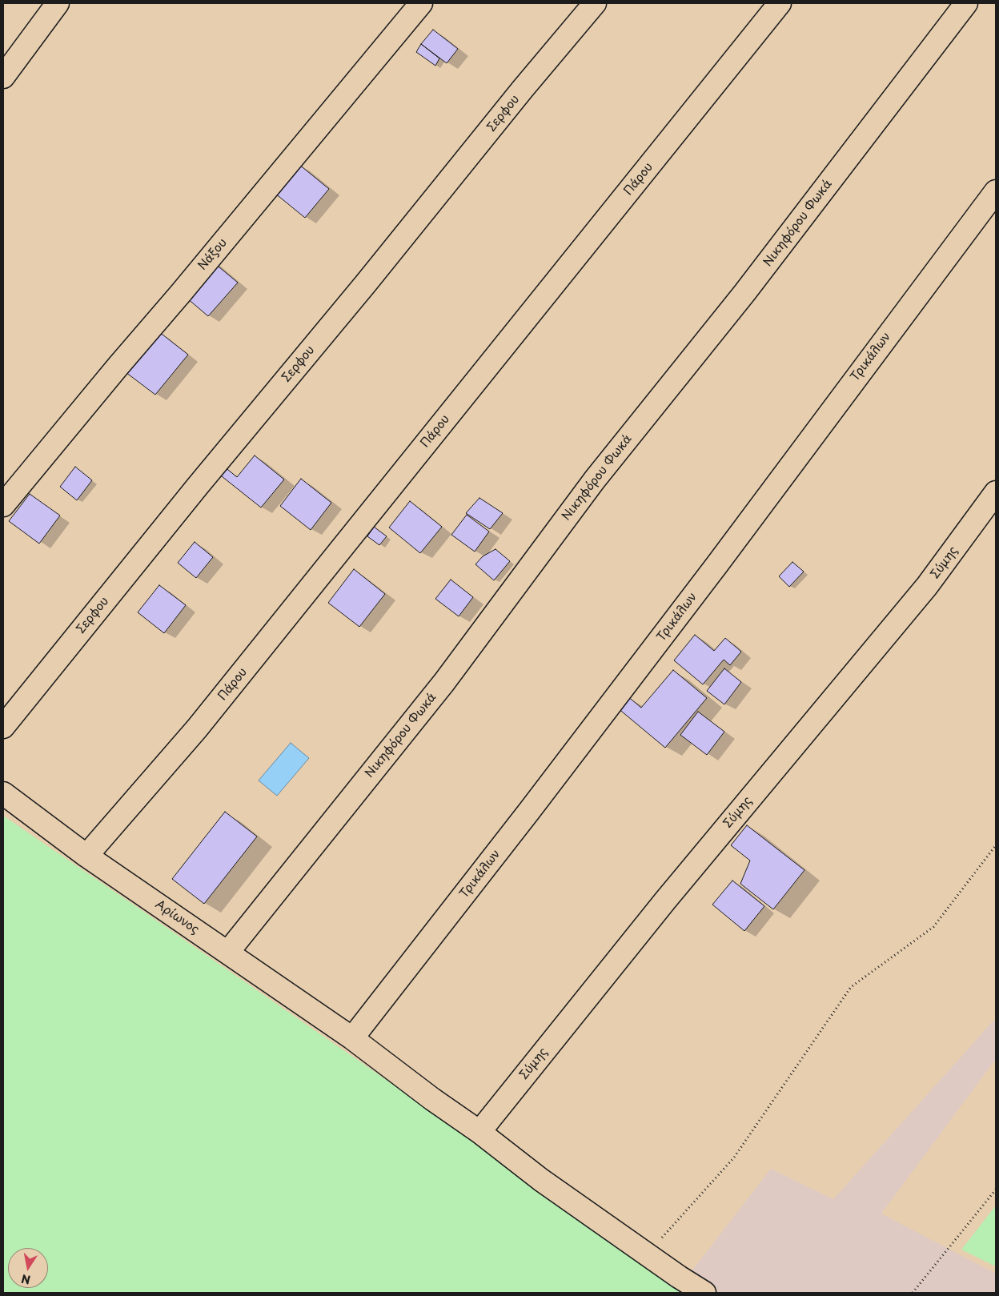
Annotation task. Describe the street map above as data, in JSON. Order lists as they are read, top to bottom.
{
  "streets": {
    "street": [
      "Σερφου",
      "Πάρου",
      "Νικηφόρου Φωκά",
      "Νάξου",
      "Τρικάλων",
      "Σύμης",
      "Αρίωνος"
    ]
  },
  "crossings": [
    ["Πάρου", "Αρίωνος"],
    ["Νικηφόρου Φωκά", "Αρίωνος"],
    ["Τρικάλων", "Αρίωνος"],
    ["Σύμης", "Αρίωνος"]
  ],
  "north": "bottom"
}
